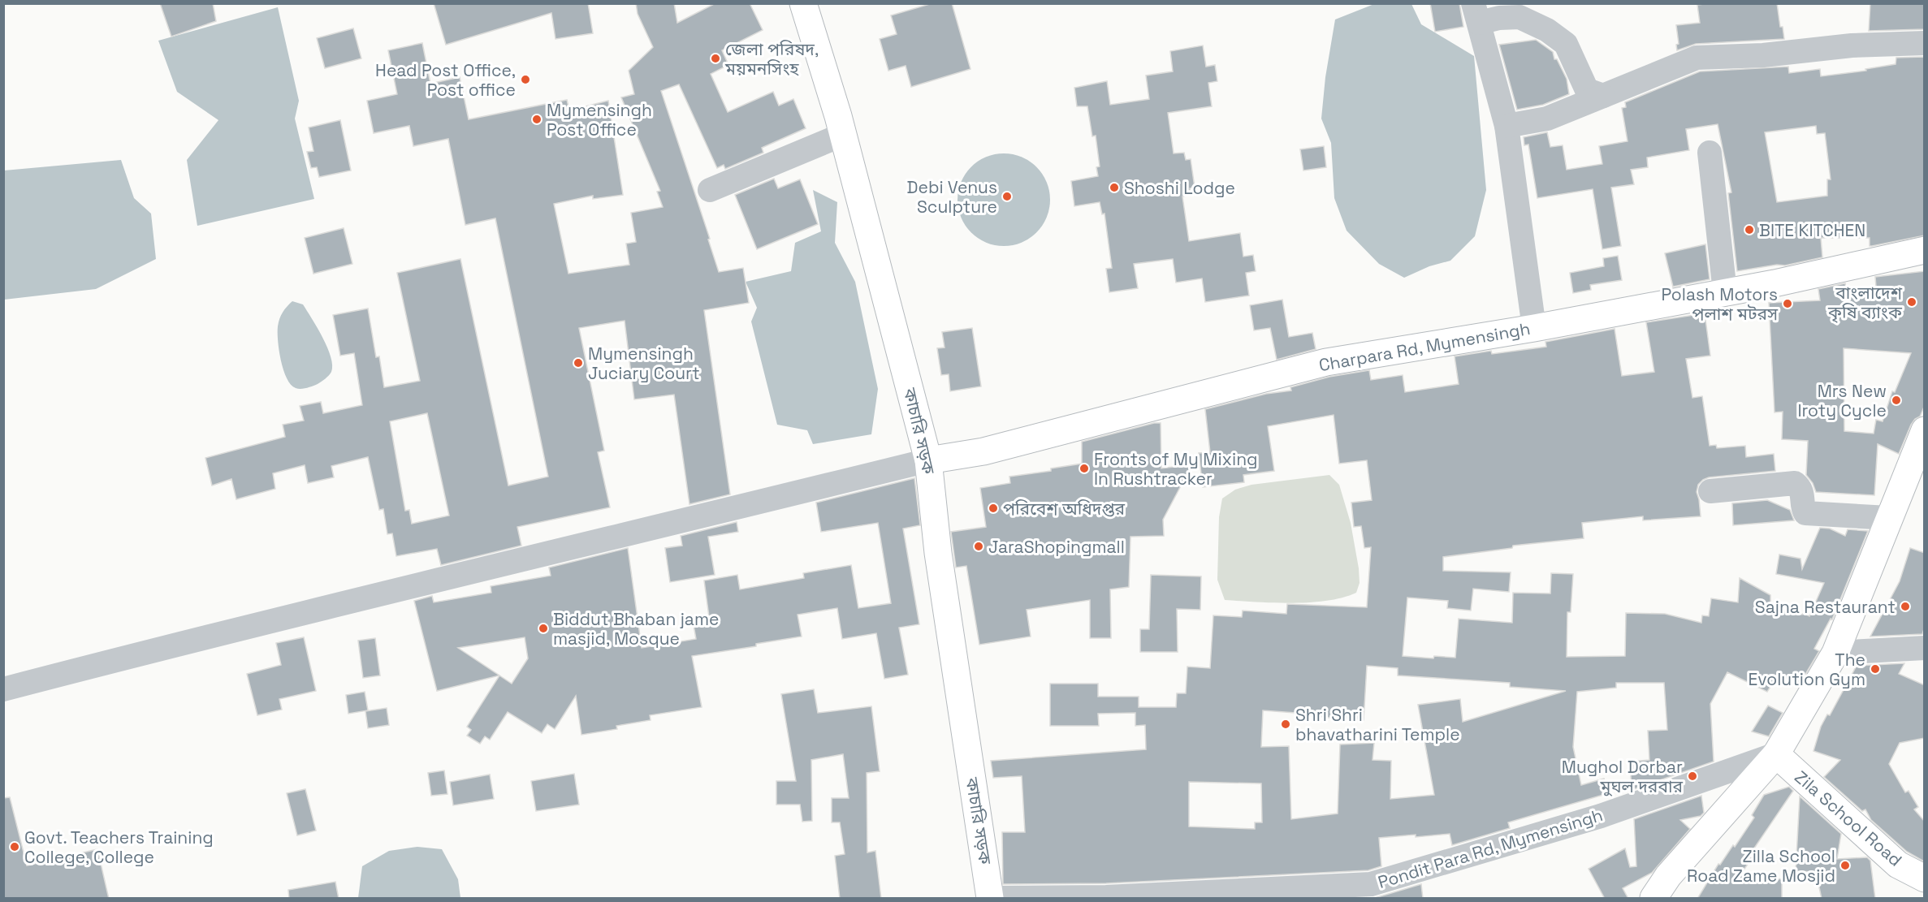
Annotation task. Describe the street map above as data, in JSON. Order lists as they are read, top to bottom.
{
  "streets": {
    "main road": ["Charpara Rd, Mymensingh", "কাচারি সড়ক", "Zila School Road"],
    "street": ["Pondit Para Rd, Mymensingh"]
  },
  "crossings": [
    ["Charpara Rd, Mymensingh", "কাচারি সড়ক"],
    ["কাচারি সড়ক", "Pondit Para Rd, Mymensingh"],
    ["Zila School Road", "Pondit Para Rd, Mymensingh"]
  ],
  "places": [
    "জেলা পরিষদ, ময়মনসিংহ",
    "Head Post Office, Post office",
    "Mymensingh Post Office",
    "Shoshi Lodge",
    "Debi Venus Sculpture",
    "BITE KITCHEN",
    "বাংলাদেশ কৃষি ব্যাংক",
    "Polash Motors পলাশ মটরস",
    "Mymensingh Juciary Court",
    "Mrs New Iroty Cycle",
    "Fronts of My Mixing In Rushtracker",
    "পরিবেশ অধিদপ্তর",
    "JaraShopingmall",
    "Sajna Restaurant",
    "Biddut Bhaban jame masjid, Mosque",
    "The Evolution Gym",
    "Shri Shri bhavatharini Temple",
    "Mughol Dorbar মুঘল দরবার",
    "Govt. Teachers Training College, College",
    "Zilla School Road Zame Mosjid"
  ]
}
